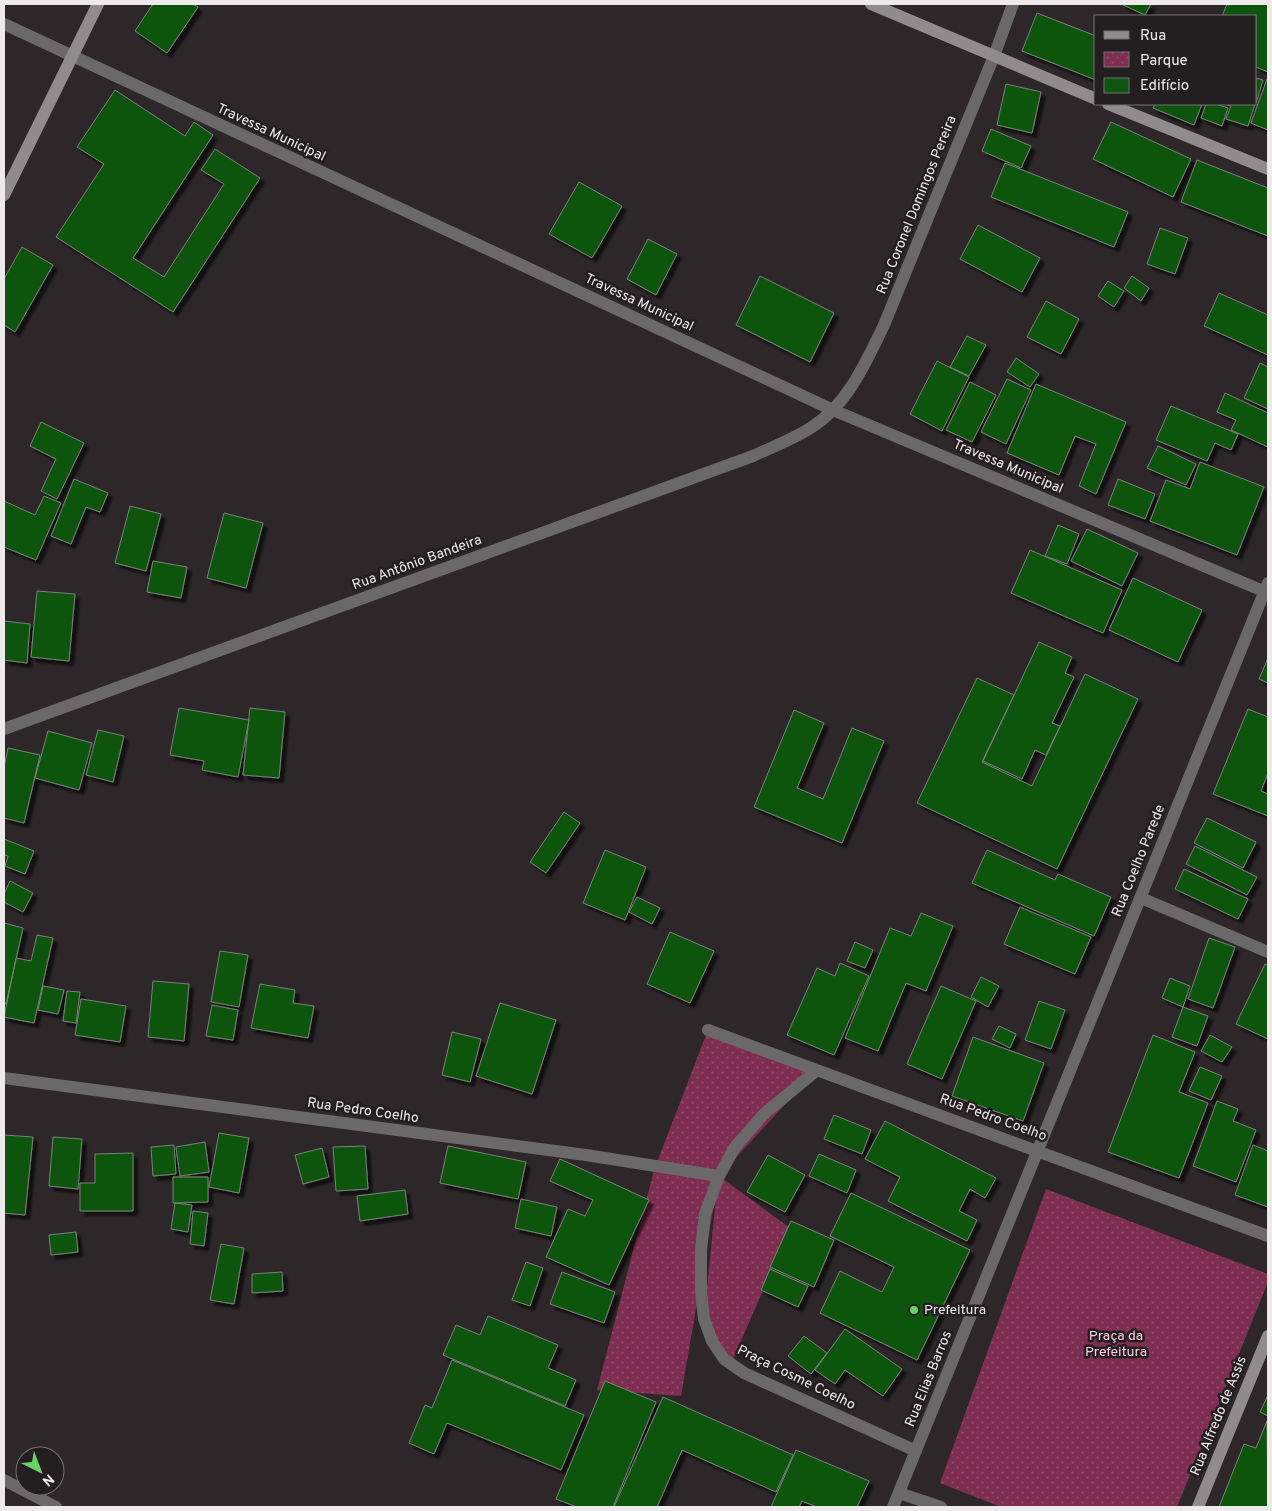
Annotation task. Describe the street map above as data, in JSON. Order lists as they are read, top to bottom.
{
  "streets": {
    "street": [
      "Travessa Municipal",
      "Rua Coronel Domingos Pereira",
      "Rua Antônio Bandeira",
      "Rua Coelho Parede",
      "Rua Pedro Coelho",
      "Praça Cosme Coelho",
      "Rua Elias Barros",
      "Rua Alfredo de Assis"
    ]
  },
  "crossings": [
    ["Travessa Municipal", "Rua Coronel Domingos Pereira"],
    ["Travessa Municipal", "Rua Antônio Bandeira"],
    ["Travessa Municipal", "Rua Coelho Parede"],
    ["Rua Coronel Domingos Pereira", "Rua Antônio Bandeira"],
    ["Rua Coelho Parede", "Rua Pedro Coelho"],
    ["Rua Coelho Parede", "Rua Elias Barros"],
    ["Rua Pedro Coelho", "Praça Cosme Coelho"],
    ["Rua Pedro Coelho", "Rua Elias Barros"],
    ["Praça Cosme Coelho", "Rua Elias Barros"]
  ],
  "parks": ["Praça da Prefeitura"],
  "places": ["Prefeitura"],
  "legend": ["Rua", "Parque", "Edifício"],
  "north": "bottom right"
}
